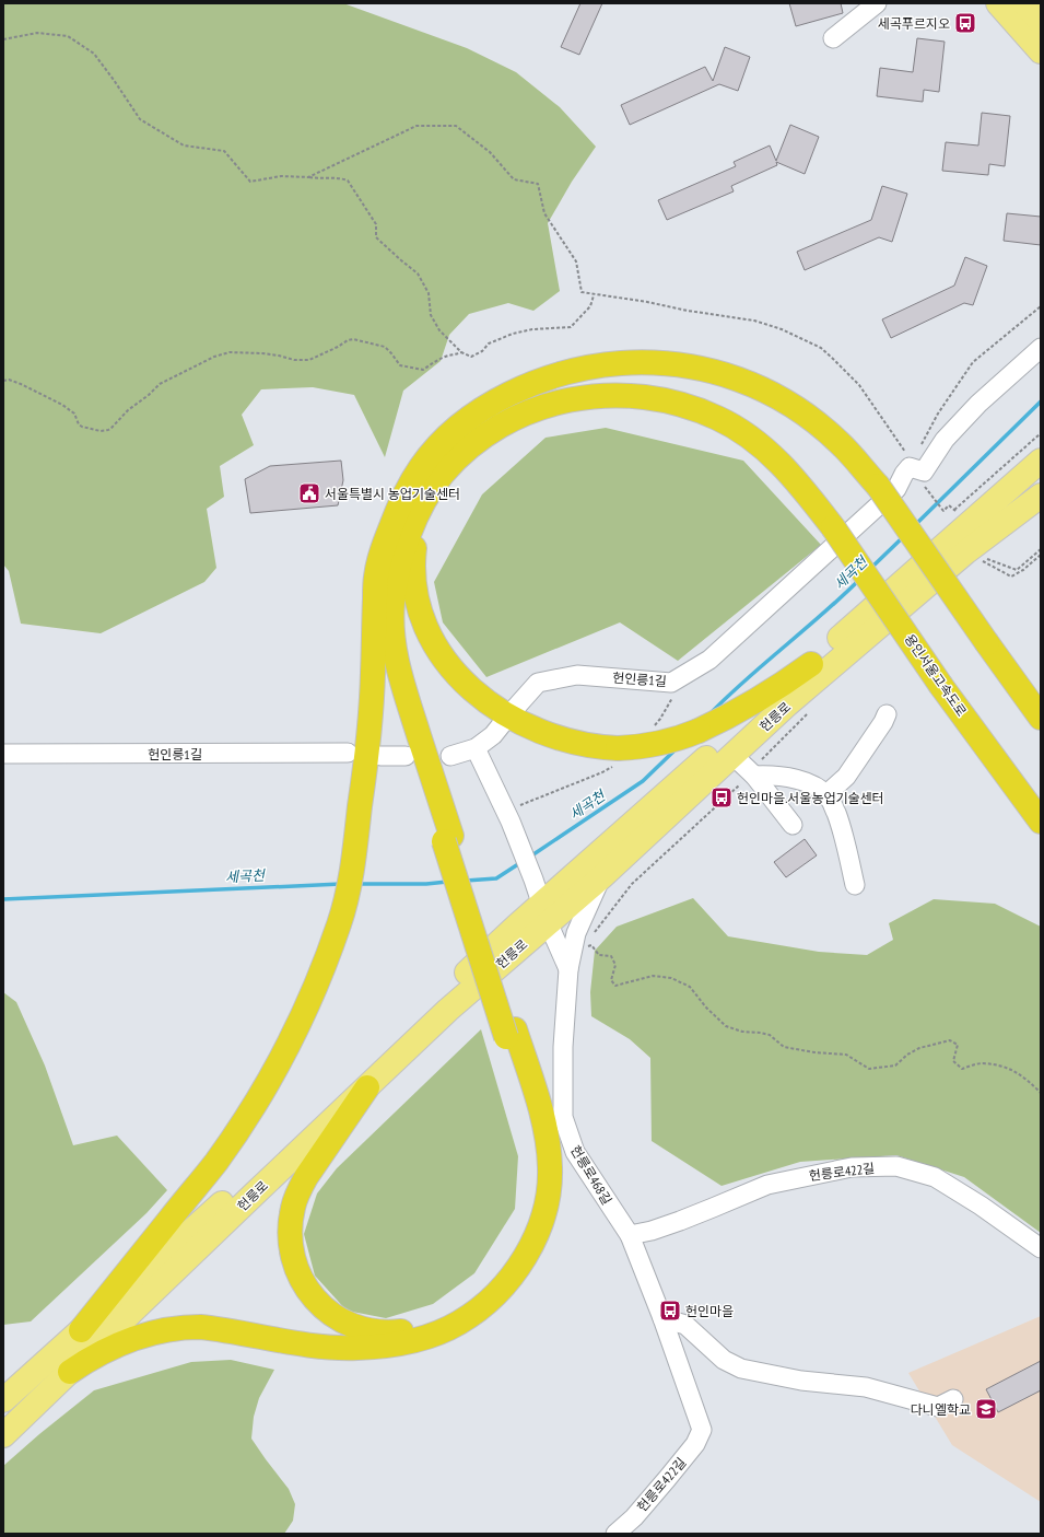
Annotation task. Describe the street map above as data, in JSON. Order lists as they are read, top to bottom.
{
  "streets": {
    "highway": ["용인서울고속도로"],
    "main road": ["헌릉로"],
    "street": ["헌인릉1길", "헌릉로422길", "헌릉로468길"]
  },
  "crossings": [
    ["헌릉로", "헌릉로468길"],
    ["헌릉로422길", "헌릉로468길"]
  ],
  "water": ["세곡천"],
  "places": {
    "bus stop": ["세곡푸르지오", "헌인마을.서울농업기술센터", "헌인마을"],
    "public building": ["서울특별시 농업기술센터"],
    "school or university": ["다니엘학교"]
  }
}
